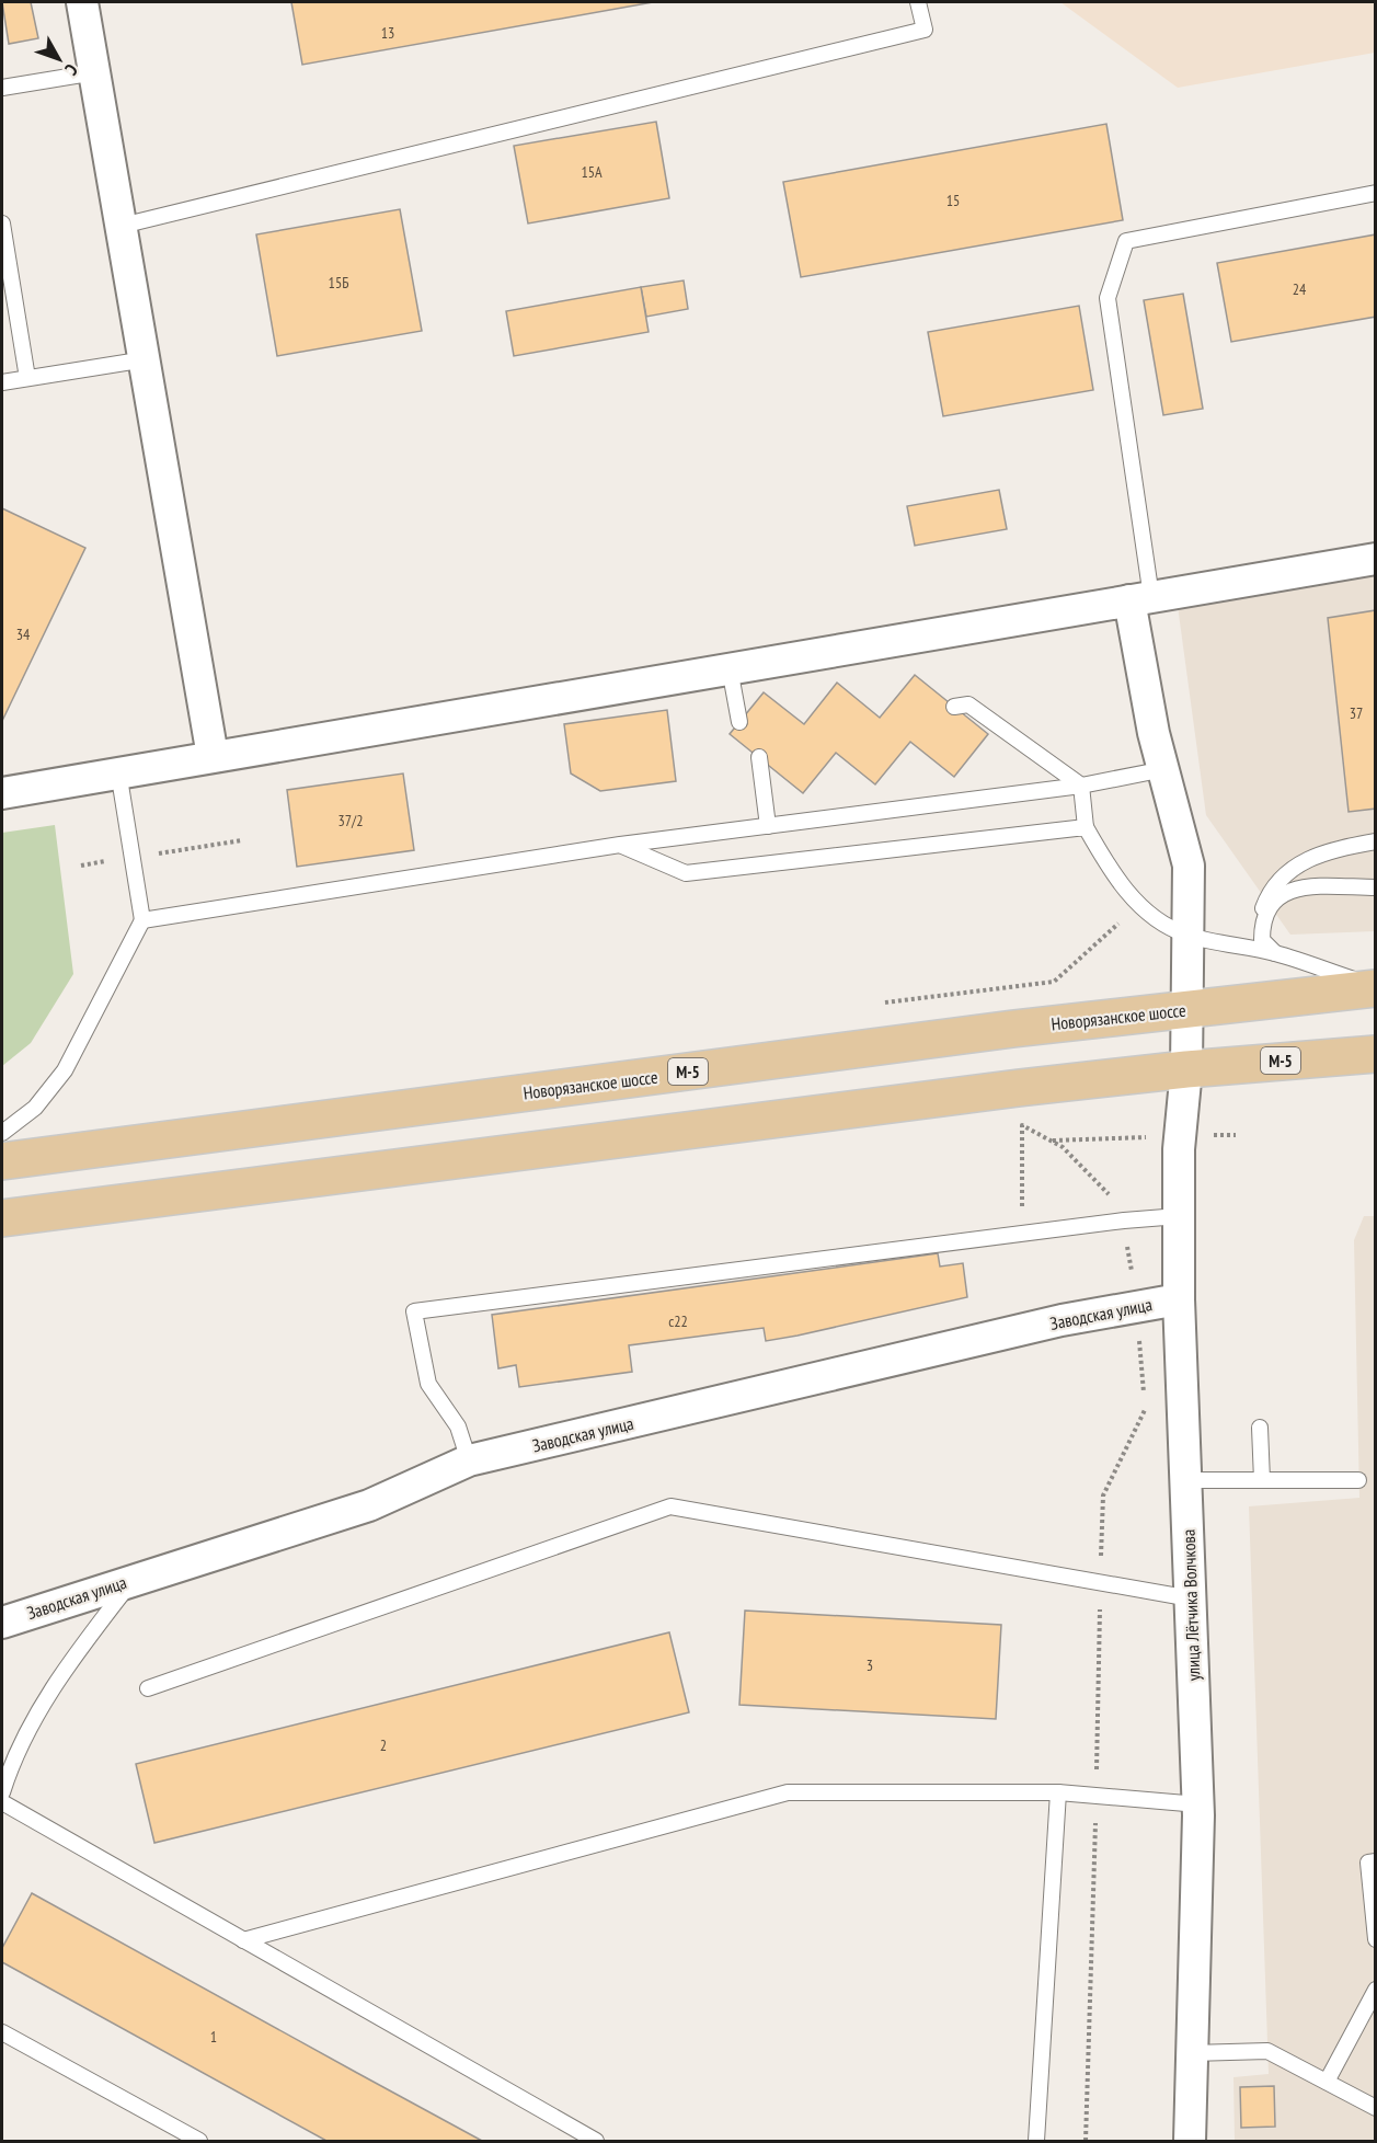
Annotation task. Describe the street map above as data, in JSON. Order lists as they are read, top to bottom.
{
  "streets": {
    "main road": ["Новорязанское шоссе", "М-5"],
    "street": ["Заводская улица", "улица Лётчика Волчкова"]
  },
  "crossings": [
    ["Новорязанское шоссе", "улица Лётчика Волчкова"],
    ["М-5", "улица Лётчика Волчкова"],
    ["Заводская улица", "улица Лётчика Волчкова"]
  ],
  "house_numbers": [
    "13",
    "15А",
    "15",
    "15Б",
    "24",
    "34",
    "37",
    "37/2",
    "с22",
    "3",
    "2",
    "1"
  ],
  "north": "bottom right"
}
